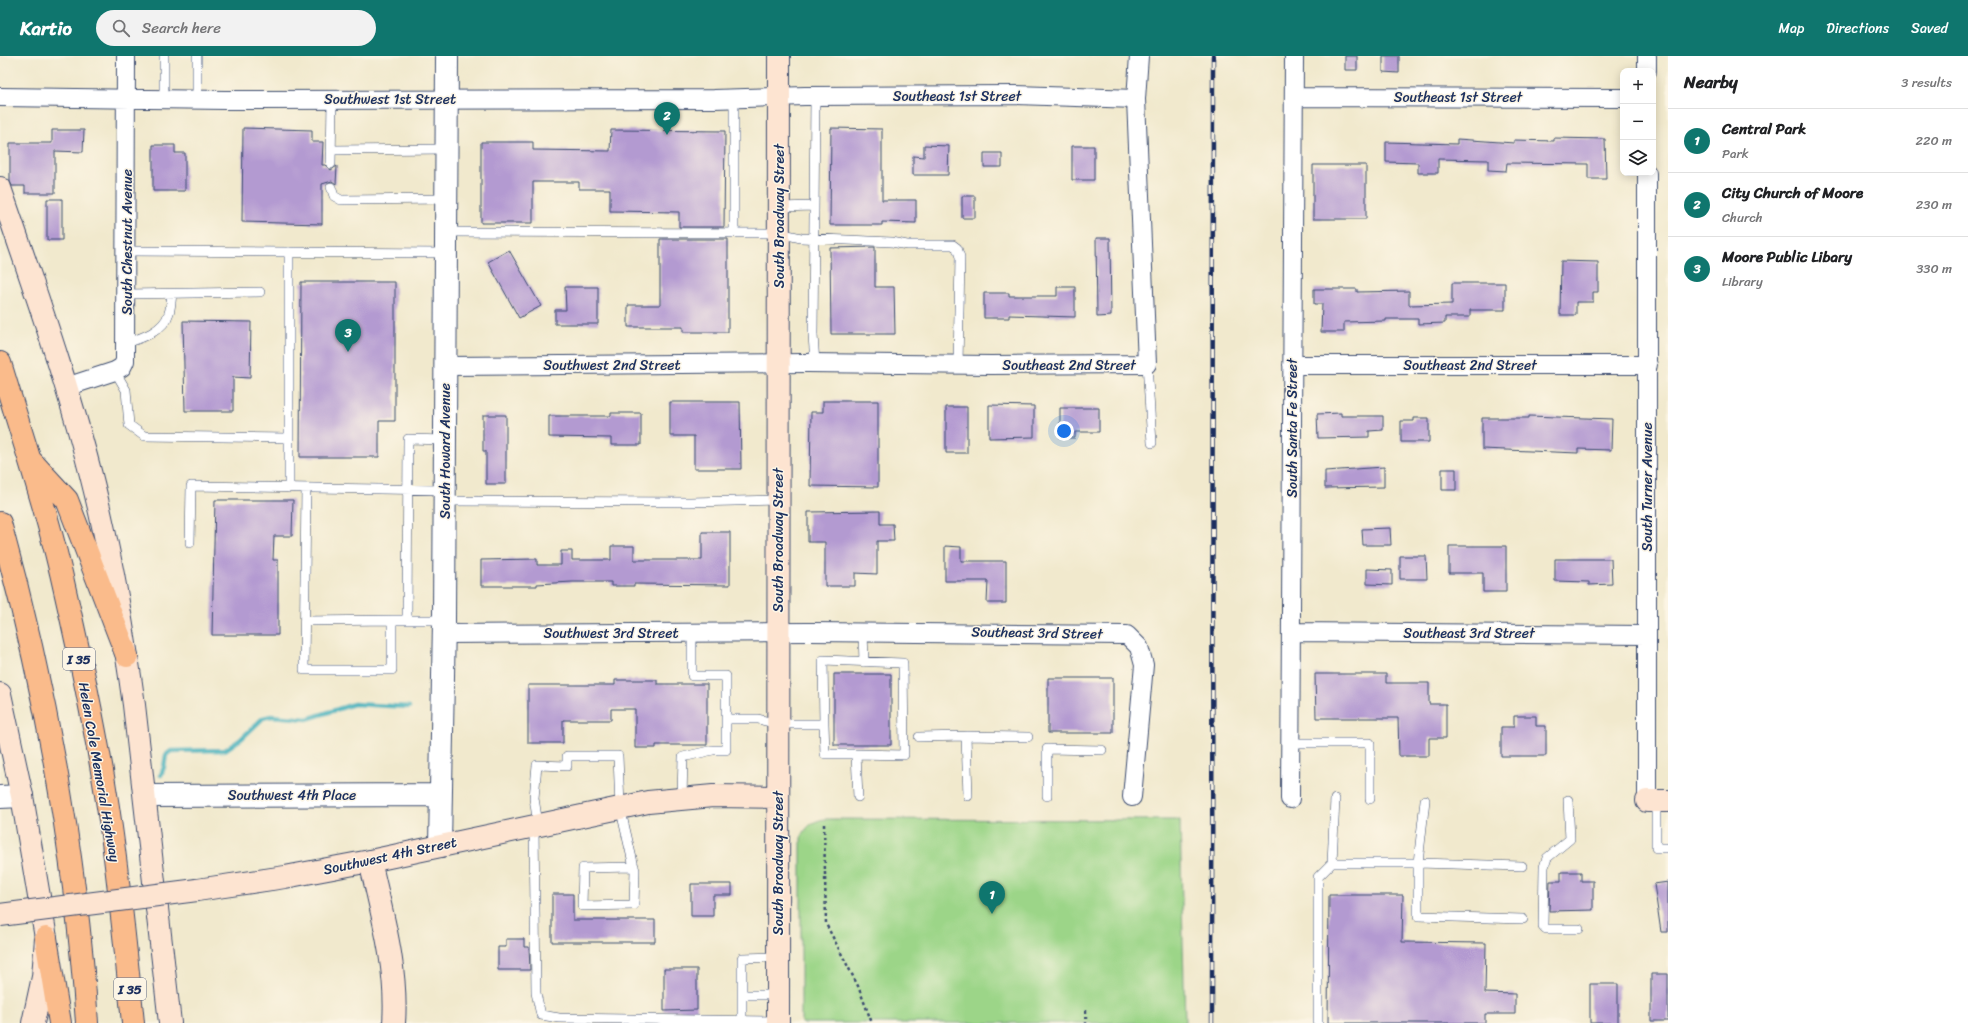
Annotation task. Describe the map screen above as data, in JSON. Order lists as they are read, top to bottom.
{
  "streets": {
    "highway": ["I 35", "Helen Cole Memorial Highway"],
    "main road": ["South Broadway Street", "Southwest 4th Street"],
    "street": [
      "Southeast 1st Street",
      "Southwest 1st Street",
      "South Chestnut Avenue",
      "Southwest 2nd Street",
      "Southeast 2nd Street",
      "South Santa Fe Street",
      "South Howard Avenue",
      "South Turner Avenue",
      "Southwest 3rd Street",
      "Southeast 3rd Street",
      "Southwest 4th Place"
    ]
  },
  "crossings": [
    ["Southeast 1st Street", "Southwest 1st Street"],
    ["Southeast 1st Street", "South Broadway Street"],
    ["Southeast 1st Street", "Southeast 2nd Street"],
    ["Southeast 1st Street", "South Santa Fe Street"],
    ["Southwest 1st Street", "South Broadway Street"],
    ["Southwest 1st Street", "South Chestnut Avenue"],
    ["Southwest 1st Street", "South Howard Avenue"],
    ["South Broadway Street", "Southwest 2nd Street"],
    ["South Broadway Street", "Southeast 2nd Street"],
    ["South Broadway Street", "Southwest 3rd Street"],
    ["South Broadway Street", "Southeast 3rd Street"],
    ["South Broadway Street", "Southwest 4th Street"],
    ["Southwest 2nd Street", "Southeast 2nd Street"],
    ["Southwest 2nd Street", "South Howard Avenue"],
    ["Southeast 2nd Street", "South Santa Fe Street"],
    ["Southeast 2nd Street", "South Turner Avenue"],
    ["South Santa Fe Street", "Southeast 3rd Street"],
    ["South Howard Avenue", "Southwest 3rd Street"],
    ["South Howard Avenue", "Southwest 4th Place"],
    ["South Howard Avenue", "Southwest 4th Street"],
    ["South Turner Avenue", "Southeast 3rd Street"],
    ["Southwest 3rd Street", "Southeast 3rd Street"]
  ],
  "page": {
    "header": "Kartio",
    "search": "Search here",
    "nav": ["Map", "Directions", "Saved"],
    "heading": ["Nearby", "3 results"],
    "map_buttons": ["+", "−"],
    "pins": ["2", "3", "1"],
    "list": [
      {
        "mark": "1",
        "name": "Central Park",
        "note": "Park",
        "value": "220 m"
      },
      {
        "mark": "2",
        "name": "City Church of Moore",
        "note": "Church",
        "value": "230 m"
      },
      {
        "mark": "3",
        "name": "Moore Public Libary",
        "note": "Library",
        "value": "330 m"
      }
    ]
  }
}
